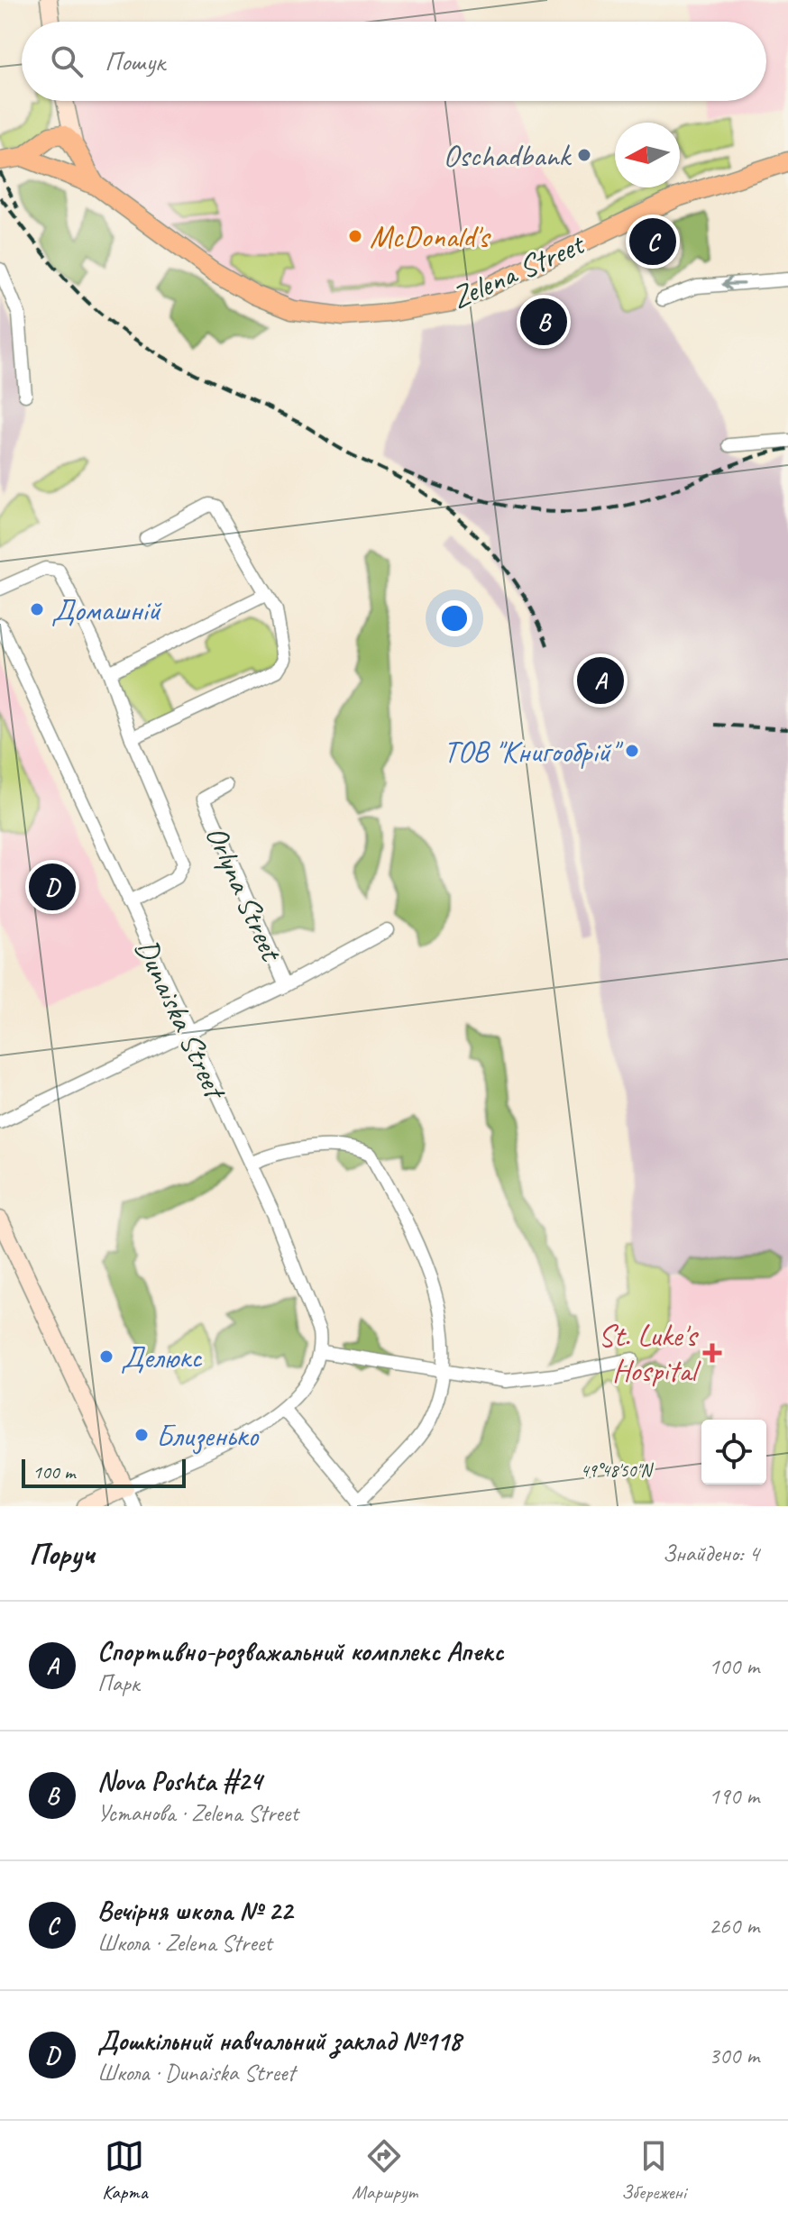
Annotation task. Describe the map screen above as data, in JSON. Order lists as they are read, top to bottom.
{
  "streets": {
    "main road": ["Zelena Street"],
    "street": ["Orlyna Street", "Dunaiska Street"]
  },
  "places": {
    "other": [
      "Oschadbank",
      "McDonald's",
      "Домашній",
      "ТОВ \"Книгообрiй\"",
      "Делюкс",
      "Близенько"
    ],
    "health": ["St. Luke's Hospital"]
  },
  "scale_bar": "100 m",
  "north": "left",
  "page": {
    "search": "Пошук",
    "pins": [
      "C",
      "B",
      "A",
      "D"
    ],
    "scale": "100 m",
    "heading": ["Поруч", "Знайдено: 4"],
    "list": [
      {
        "mark": "A",
        "name": "Спортивно-розважальний комплекс Апекс",
        "note": "Парк",
        "value": "100 m"
      },
      {
        "mark": "B",
        "name": "Nova Poshta #24",
        "note": "Установа · Zelena Street",
        "value": "190 m"
      },
      {
        "mark": "C",
        "name": "Вечірня школа № 22",
        "note": "Школа · Zelena Street",
        "value": "260 m"
      },
      {
        "mark": "D",
        "name": "Дошкільний навчальний заклад №118",
        "note": "Школа · Dunaiska Street",
        "value": "300 m"
      }
    ],
    "nav": ["Карта", "Маршрут", "Збережені"]
  },
  "coordinates": ["49°48'50\"N"]
}
